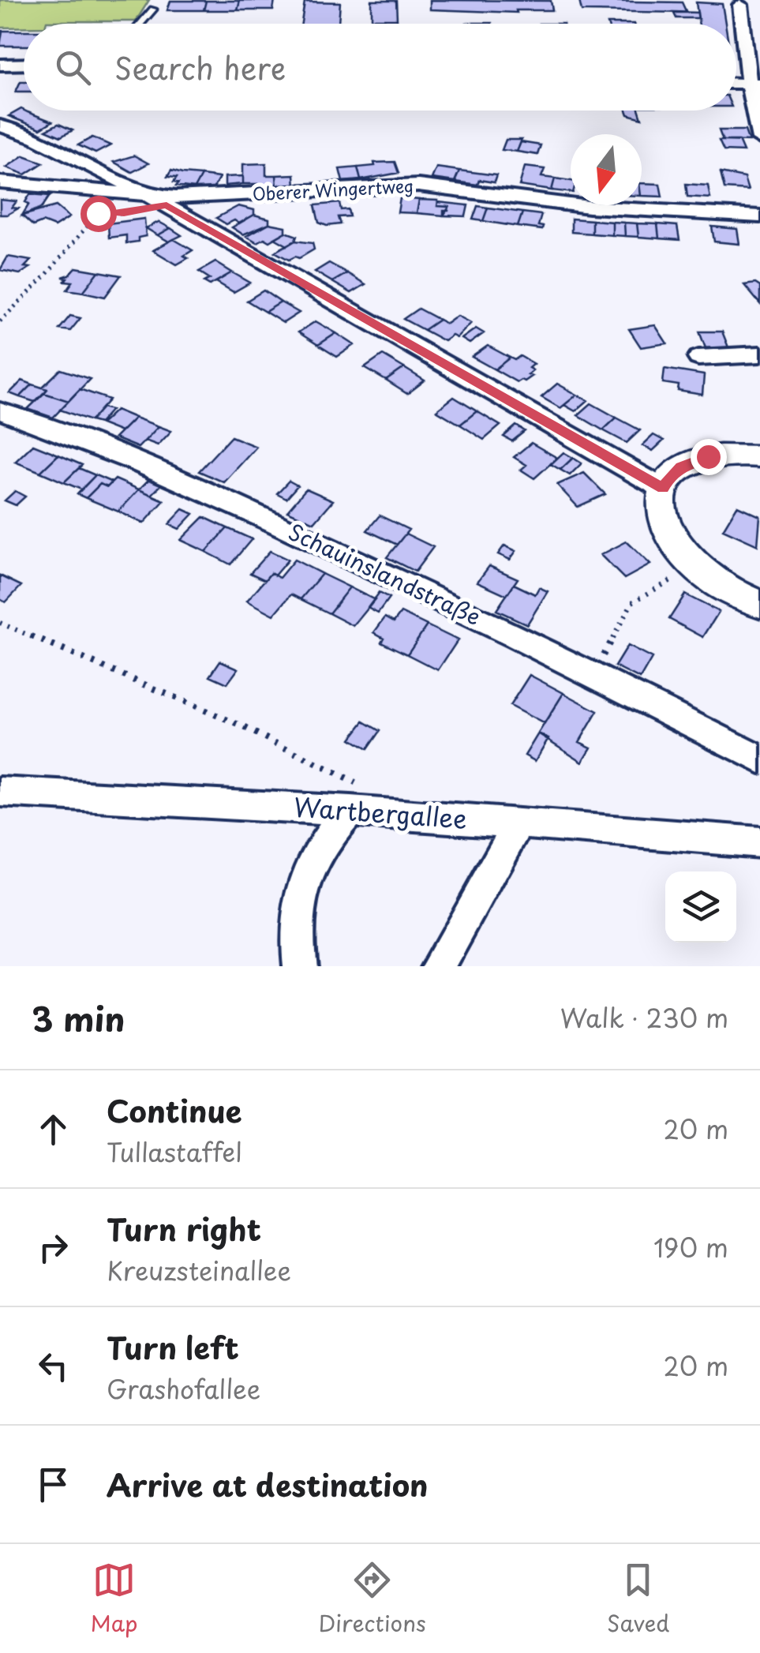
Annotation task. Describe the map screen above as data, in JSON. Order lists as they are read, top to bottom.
{
  "streets": {
    "street": ["Oberer Wingertweg", "Schauinslandstraße", "Wartbergallee"]
  },
  "north": "bottom",
  "page": {
    "search": "Search here",
    "heading": ["3 min", "Walk · 230 m"],
    "list": [
      ["Continue", "Tullastaffel", "20 m"],
      ["Turn right", "Kreuzsteinallee", "190 m"],
      ["Turn left", "Grashofallee", "20 m"],
      "Arrive at destination"
    ],
    "nav": ["Map", "Directions", "Saved"]
  }
}
